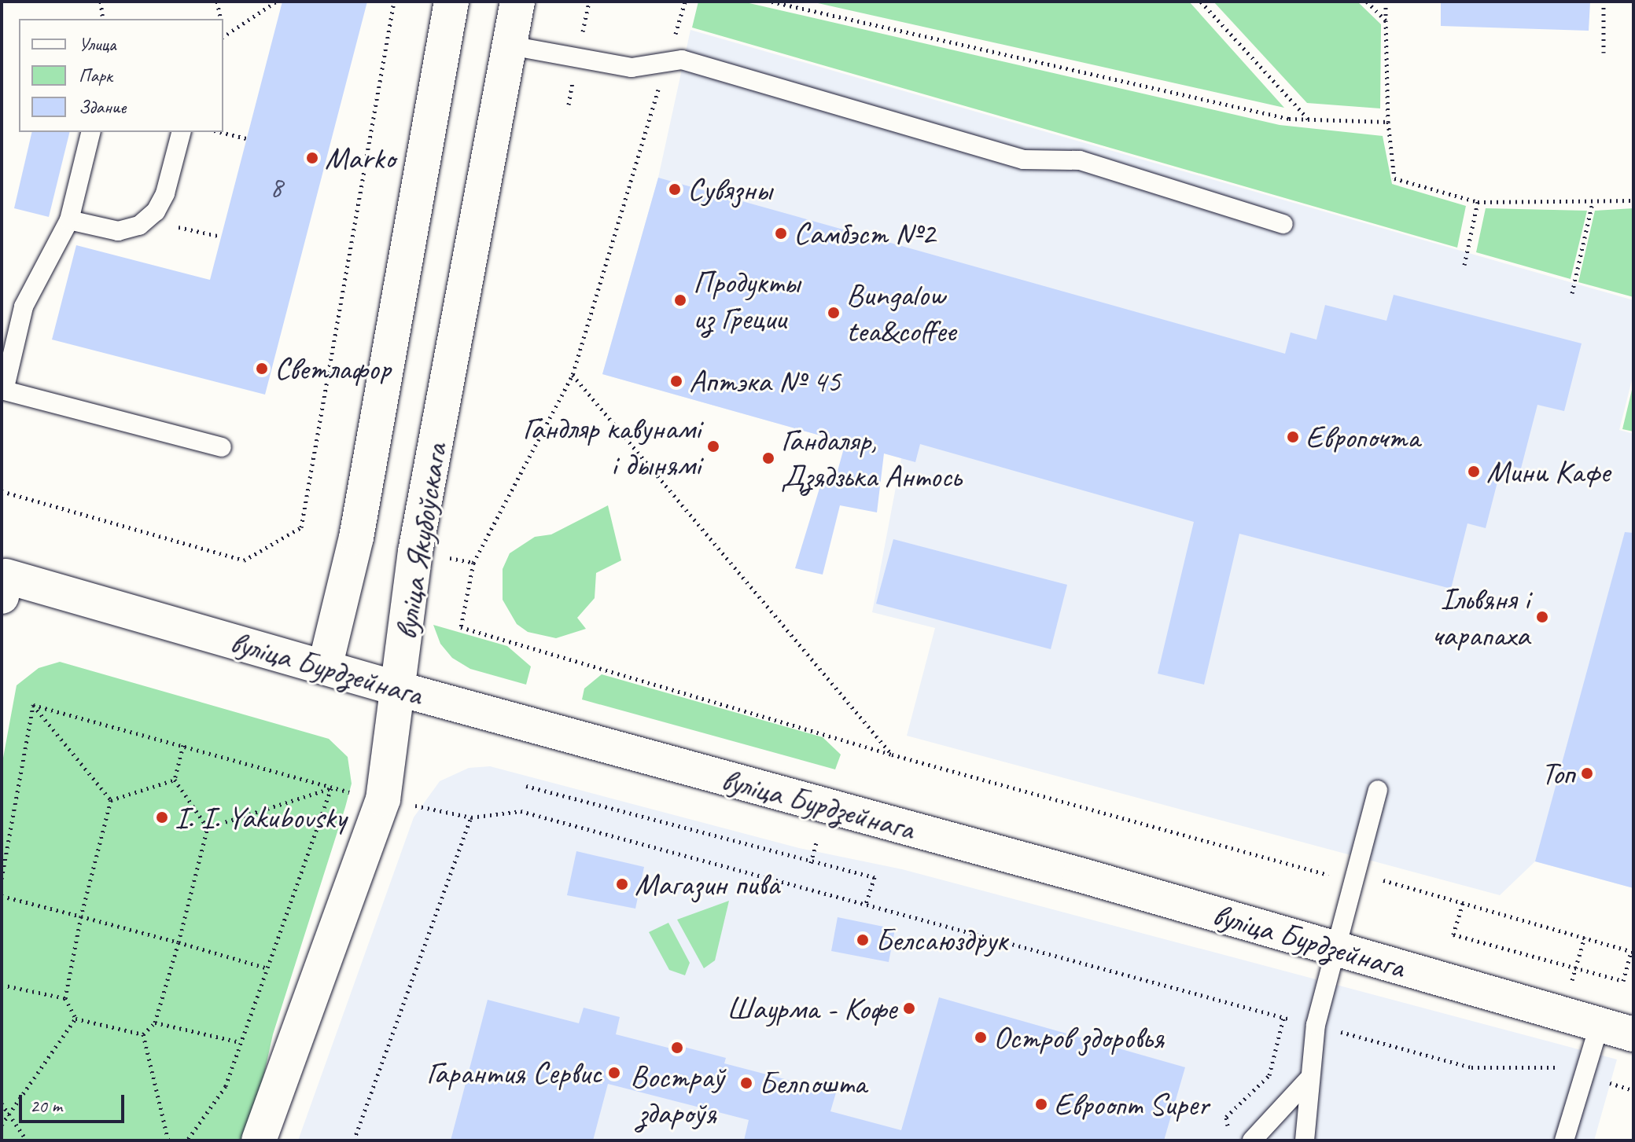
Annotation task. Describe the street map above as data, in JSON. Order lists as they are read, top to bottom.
{
  "streets": {
    "main road": ["вуліца Якубоўскага", "вуліца Бурдзейнага"]
  },
  "crossings": [
    ["вуліца Якубоўскага", "вуліца Бурдзейнага"]
  ],
  "places": [
    "Marko",
    "Сувязны",
    "Самбэст №2",
    "Продукты из Греции",
    "Bungalow tea&coffee",
    "Светлафор",
    "Аптэка № 45",
    "Европочта",
    "Гандляр кавунамі і дынямі",
    "Гандаляр, Дзядзька Антось",
    "Мини Кафе",
    "Ільвяня і чарапаха",
    "Топ",
    "I. I. Yakubovsky",
    "Магазин пива",
    "Белсаюздрук",
    "Шаурма - Кофе",
    "Остров здоровья",
    "Востраў здароўя",
    "Гарантия Сервис",
    "Белпошта",
    "Евроопт Super"
  ],
  "house_numbers": ["8"],
  "legend": ["Улица", "Парк", "Здание"],
  "scale_bar": "20 m"
}
